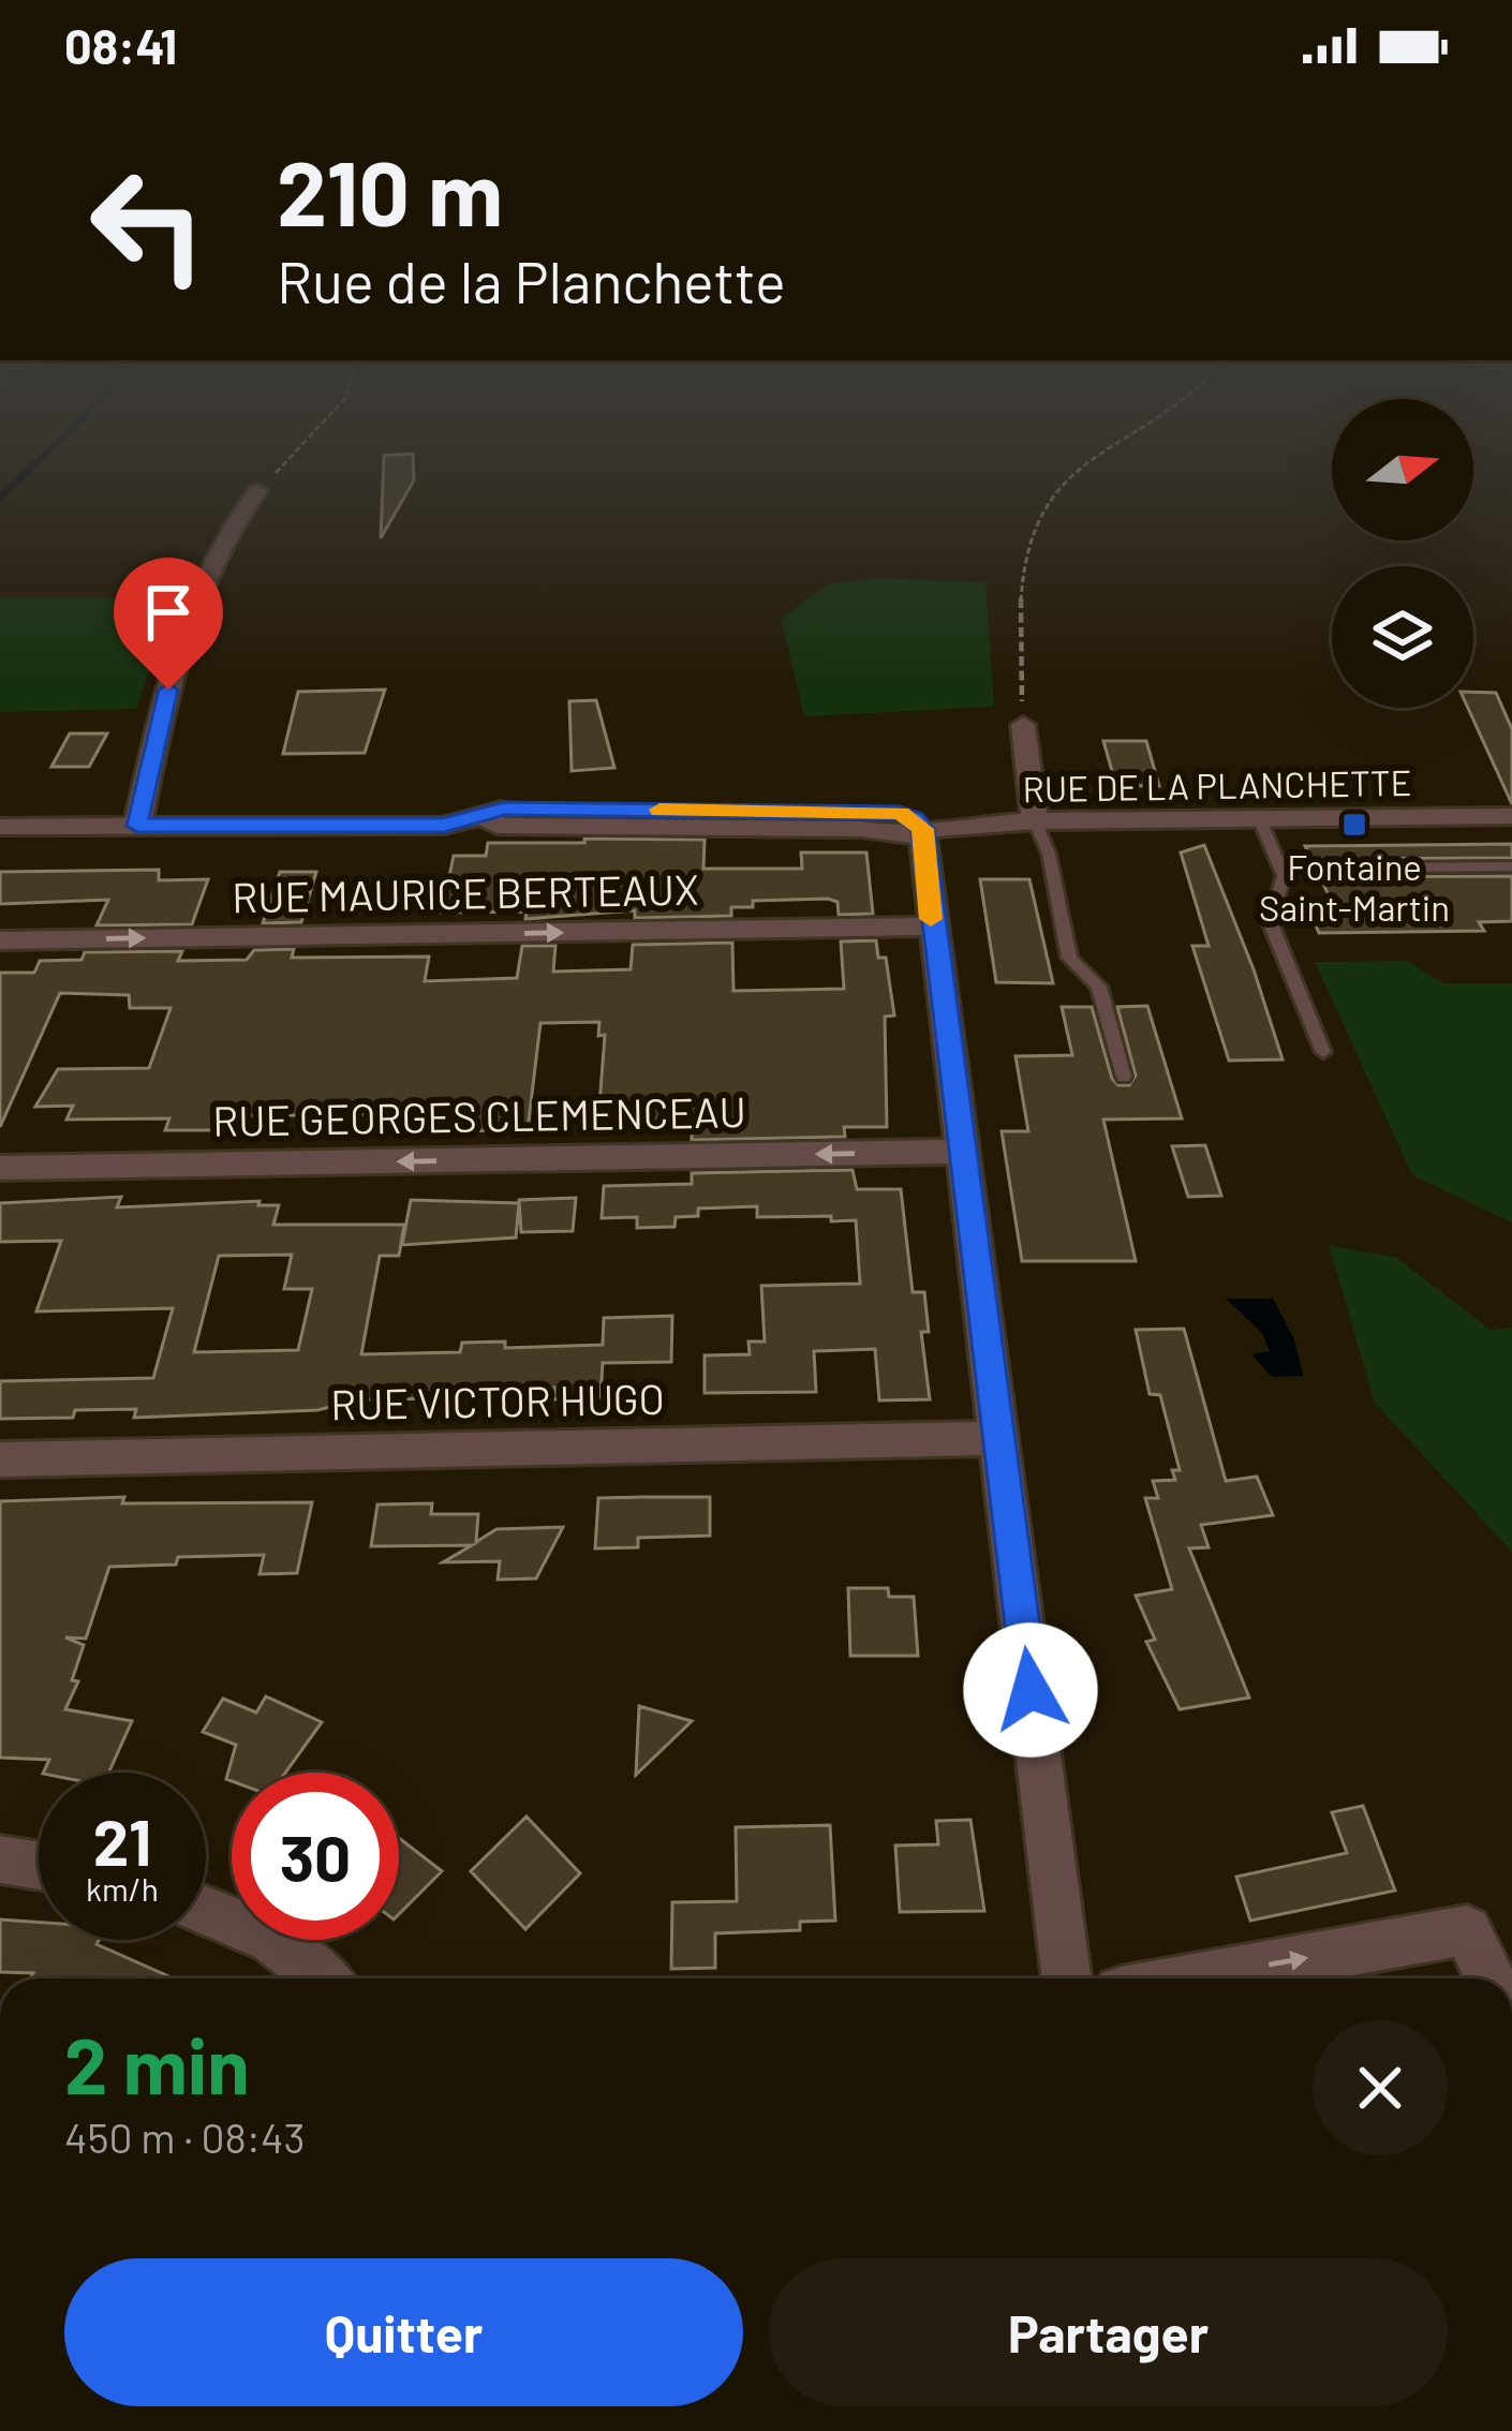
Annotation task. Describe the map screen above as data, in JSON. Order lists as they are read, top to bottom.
{
  "streets": {
    "street": [
      "RUE DE LA PLANCHETTE",
      "RUE MAURICE BERTEAUX",
      "RUE GEORGES CLEMENCEAU",
      "RUE VICTOR HUGO"
    ]
  },
  "one_way": ["RUE MAURICE BERTEAUX", "RUE GEORGES CLEMENCEAU"],
  "places": {
    "transit": ["Fontaine Saint-Martin"]
  },
  "north": "right",
  "page": {
    "status": "08:41",
    "turn": ["210 m", "Rue de la Planchette"],
    "speed": "21 km/h",
    "limit": "30",
    "heading": ["2 min", "450 m · 08:43"],
    "buttons": ["Quitter", "Partager"]
  }
}
